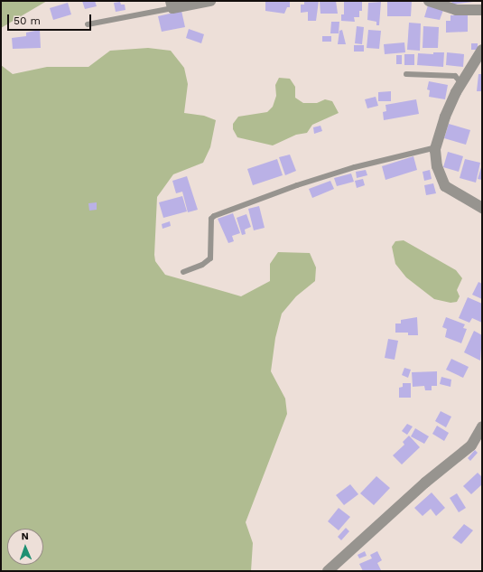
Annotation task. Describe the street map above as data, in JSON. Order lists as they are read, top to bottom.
{
  "scale_bar": "50 m",
  "north": "top"
}
